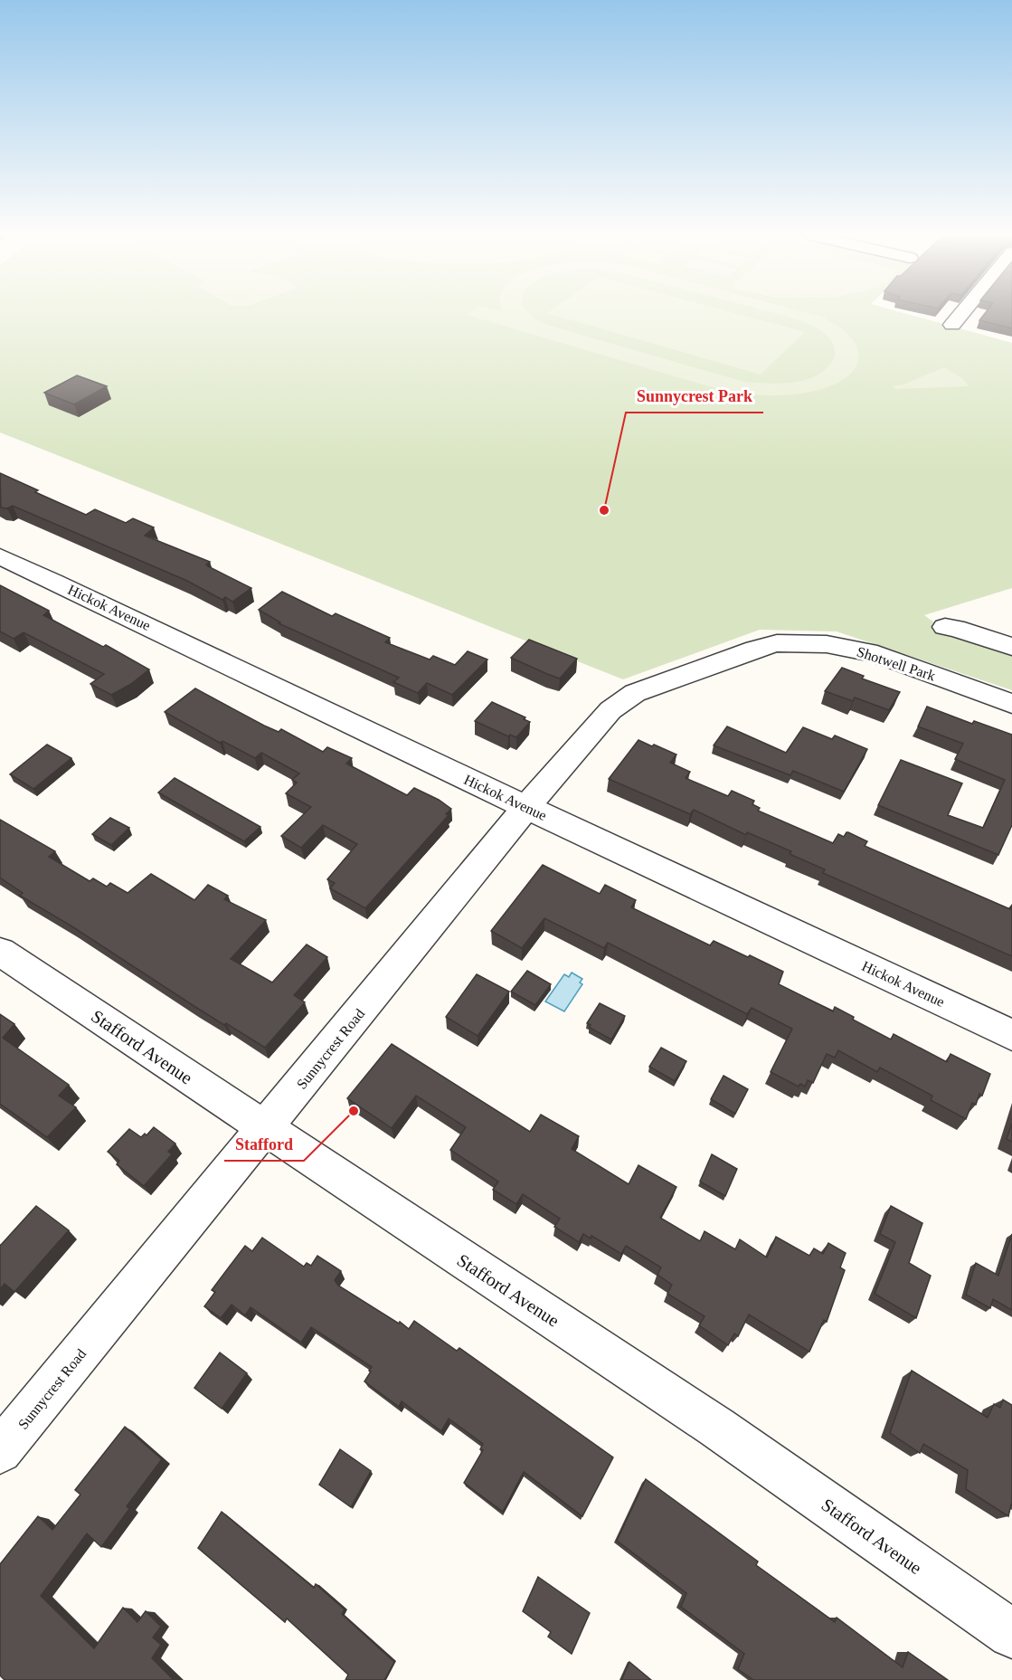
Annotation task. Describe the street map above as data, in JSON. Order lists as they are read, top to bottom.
{
  "streets": {
    "street": [
      "Hickok Avenue",
      "Shotwell Park",
      "Stafford Avenue",
      "Sunnycrest Road"
    ]
  },
  "crossings": [
    ["Hickok Avenue", "Sunnycrest Road"],
    ["Shotwell Park", "Sunnycrest Road"],
    ["Stafford Avenue", "Sunnycrest Road"]
  ],
  "places": ["Sunnycrest Park", "Stafford"]
}
